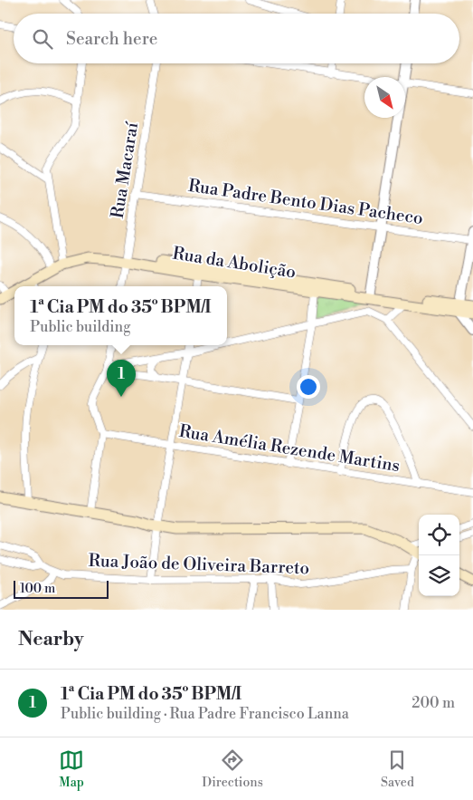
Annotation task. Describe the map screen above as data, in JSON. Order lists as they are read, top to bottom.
{
  "streets": {
    "main road": ["Rua da Abolição"],
    "street": [
      "Rua Macaraí",
      "Rua Padre Bento Dias Pacheco",
      "Rua Amélia Rezende Martins",
      "Rua João de Oliveira Barreto"
    ]
  },
  "crossings": [
    ["Rua Macaraí", "Rua Padre Bento Dias Pacheco"],
    ["Rua Macaraí", "Rua da Abolição"]
  ],
  "scale_bar": "100 m",
  "north": "bottom right",
  "page": {
    "search": "Search here",
    "popup": ["1ª Cia PM do 35º BPM/I", "Public building"],
    "pins": "1",
    "scale": "100 m",
    "heading": "Nearby",
    "list": [
      {
        "mark": "1",
        "name": "1ª Cia PM do 35º BPM/I",
        "note": "Public building · Rua Padre Francisco Lanna",
        "value": "200 m"
      }
    ],
    "nav": ["Map", "Directions", "Saved"]
  }
}
